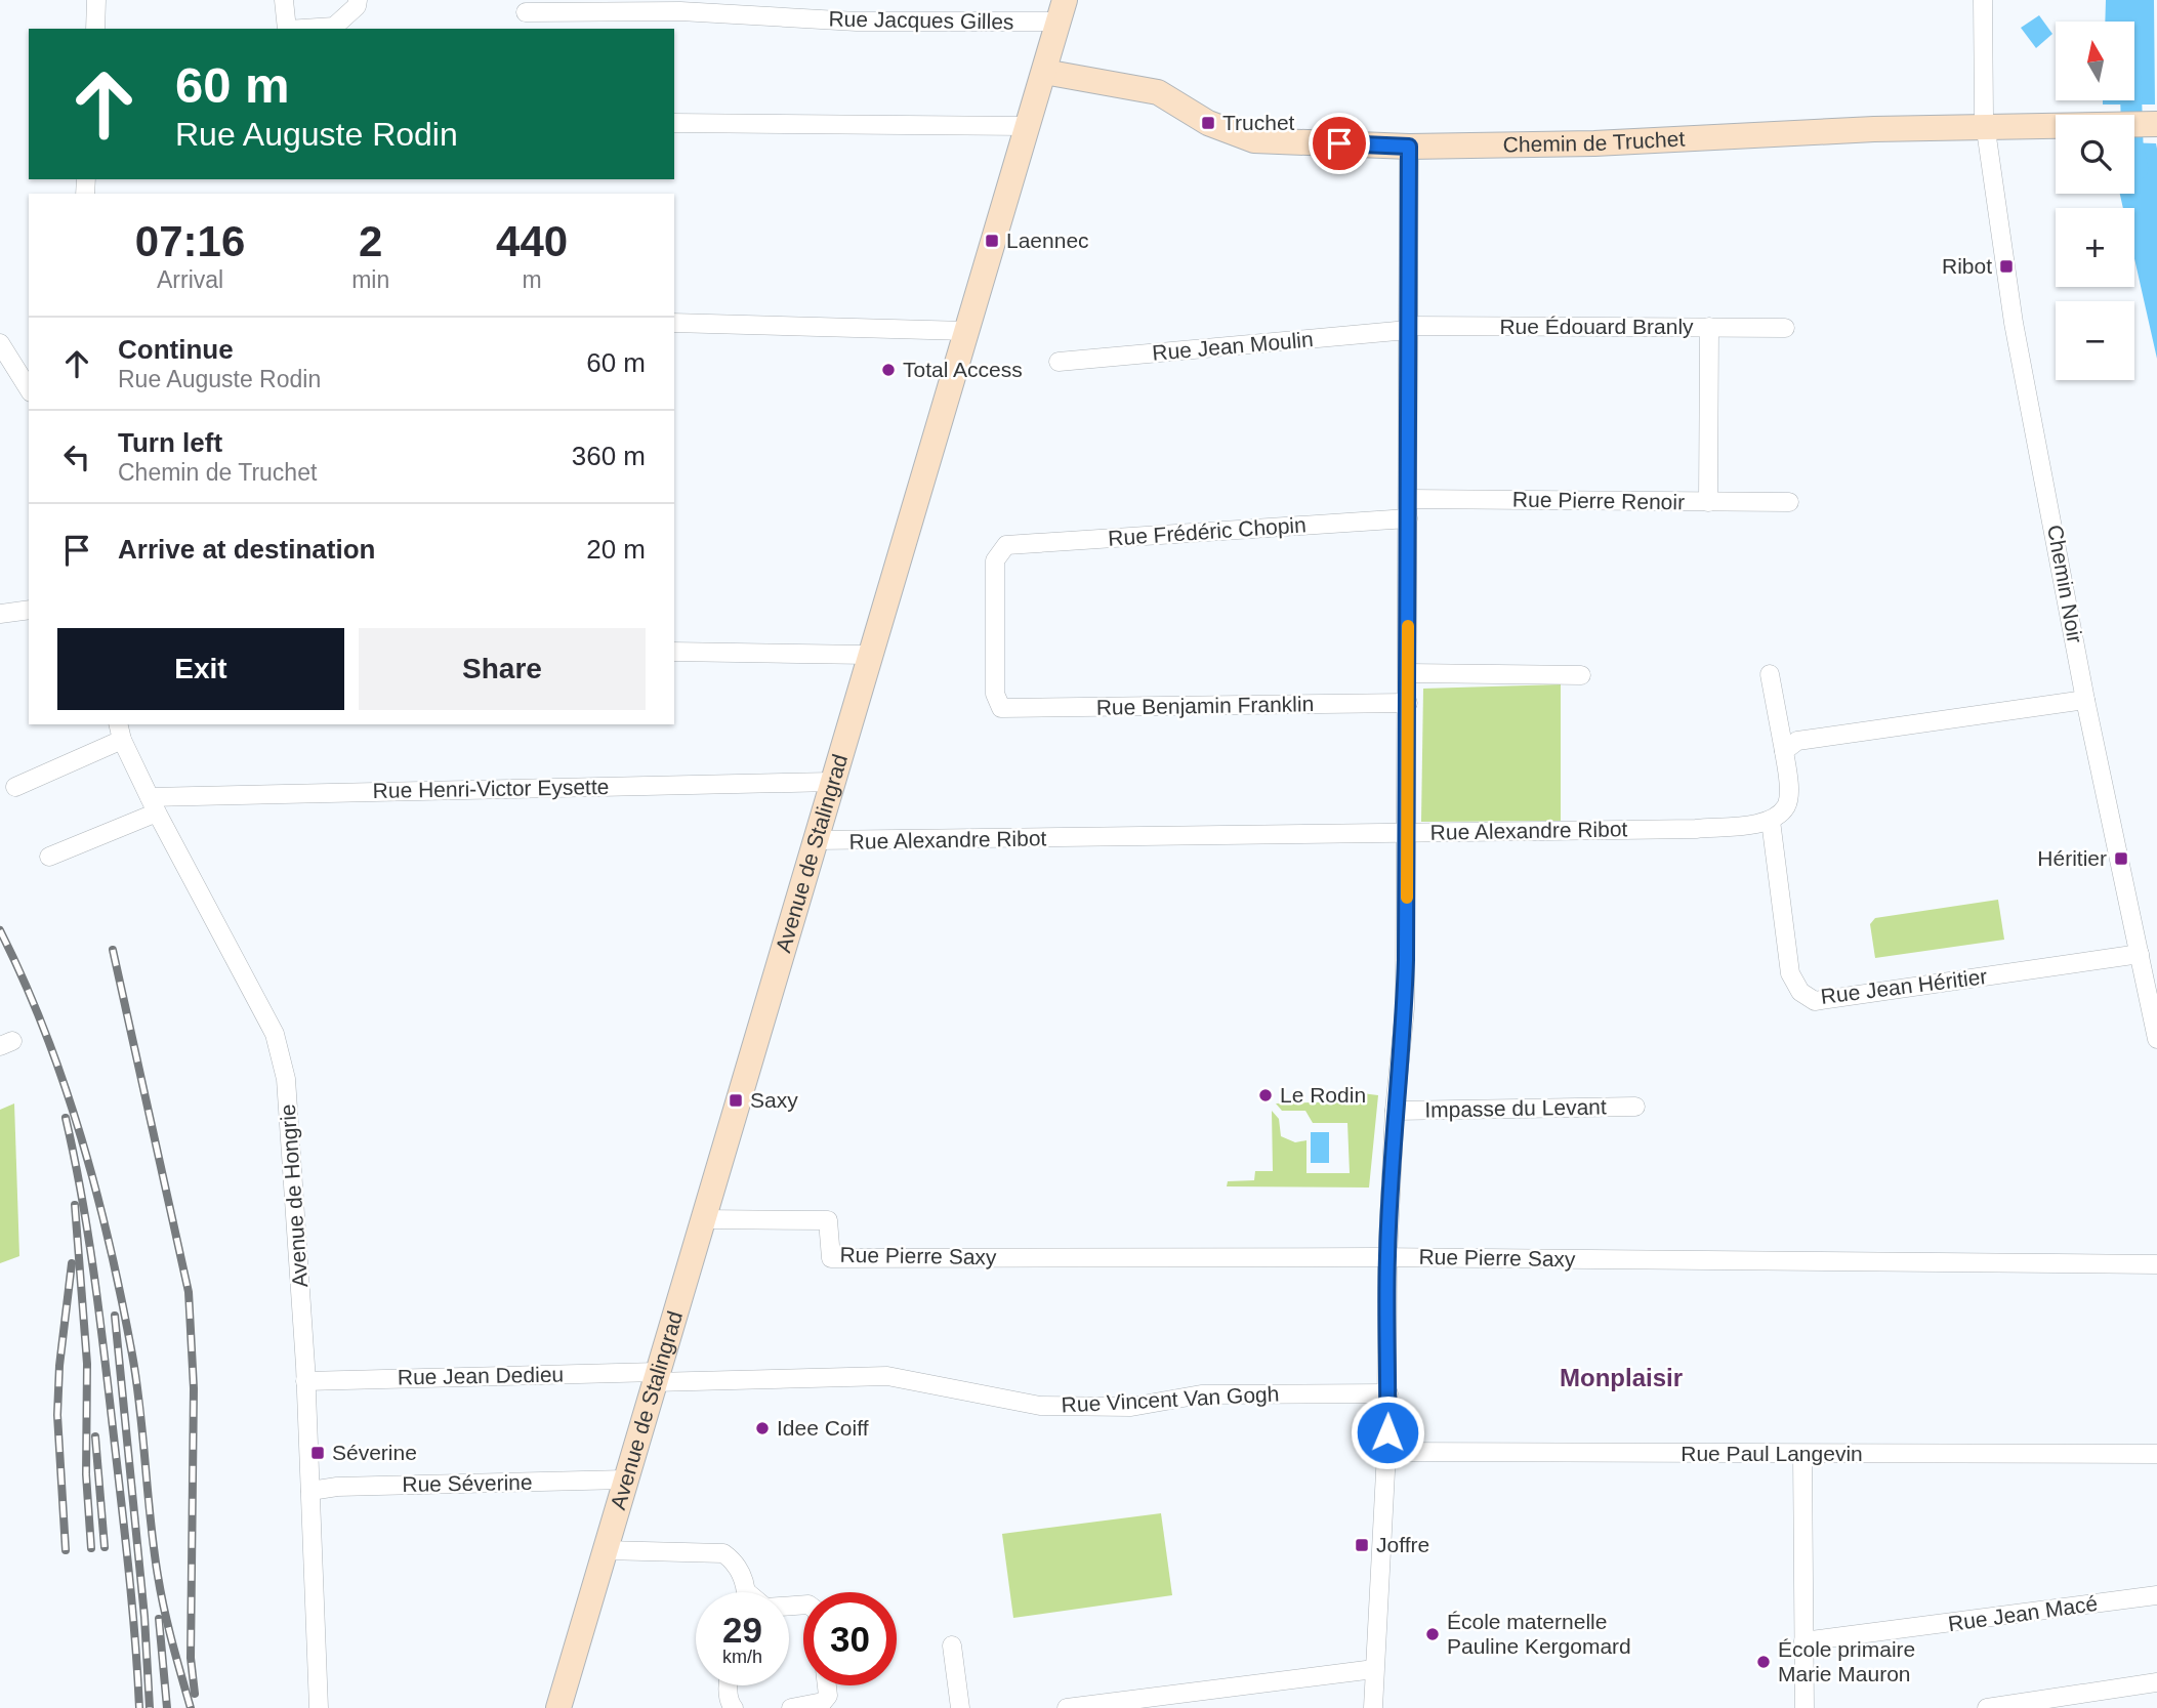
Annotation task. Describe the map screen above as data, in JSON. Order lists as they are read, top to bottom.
{
  "streets": {
    "main road": ["Chemin de Truchet", "Avenue de Stalingrad"],
    "street": [
      "Rue Jacques Gilles",
      "Rue Édouard Branly",
      "Rue Jean Moulin",
      "Rue Pierre Renoir",
      "Rue Frédéric Chopin",
      "Chemin Noir",
      "Rue Benjamin Franklin",
      "Rue Henri-Victor Eysette",
      "Rue Alexandre Ribot",
      "Rue Jean Héritier",
      "Impasse du Levant",
      "Avenue de Hongrie",
      "Rue Pierre Saxy",
      "Rue Jean Dedieu",
      "Rue Vincent Van Gogh",
      "Rue Paul Langevin",
      "Rue Séverine",
      "Rue Jean Macé"
    ]
  },
  "crossings": [
    ["Rue Jacques Gilles", "Avenue de Stalingrad"],
    ["Chemin de Truchet", "Chemin Noir"],
    ["Chemin de Truchet", "Avenue de Stalingrad"],
    ["Rue Édouard Branly", "Rue Jean Moulin"],
    ["Rue Frédéric Chopin", "Rue Benjamin Franklin"],
    ["Chemin Noir", "Rue Jean Héritier"],
    ["Rue Henri-Victor Eysette", "Avenue de Stalingrad"],
    ["Rue Henri-Victor Eysette", "Avenue de Hongrie"],
    ["Rue Alexandre Ribot", "Avenue de Stalingrad"],
    ["Rue Alexandre Ribot", "Rue Jean Héritier"],
    ["Avenue de Stalingrad", "Rue Pierre Saxy"],
    ["Avenue de Stalingrad", "Rue Jean Dedieu"],
    ["Avenue de Stalingrad", "Rue Vincent Van Gogh"],
    ["Avenue de Stalingrad", "Rue Séverine"],
    ["Avenue de Hongrie", "Rue Jean Dedieu"],
    ["Avenue de Hongrie", "Rue Séverine"],
    ["Rue Jean Dedieu", "Rue Vincent Van Gogh"]
  ],
  "districts": ["Monplaisir"],
  "places": {
    "transit": [
      "Truchet",
      "Laennec",
      "Ribot",
      "Héritier",
      "Saxy",
      "Séverine",
      "Joffre"
    ],
    "other": [
      "Total Access",
      "Le Rodin",
      "Idee Coiff",
      "École maternelle Pauline Kergomard",
      "École primaire Marie Mauron"
    ]
  },
  "north": "top",
  "page": {
    "map_buttons": ["+", "−"],
    "turn": ["60 m", "Rue Auguste Rodin"],
    "eta": [
      "07:16",
      "Arrival",
      "2",
      "min",
      "440",
      "m"
    ],
    "list": [
      {
        "name": "Continue",
        "note": "Rue Auguste Rodin",
        "value": "60 m"
      },
      {
        "name": "Turn left",
        "note": "Chemin de Truchet",
        "value": "360 m"
      },
      {
        "name": "Arrive at destination",
        "value": "20 m"
      }
    ],
    "buttons": ["Exit", "Share"],
    "speed": "29 km/h",
    "limit": "30"
  }
}
